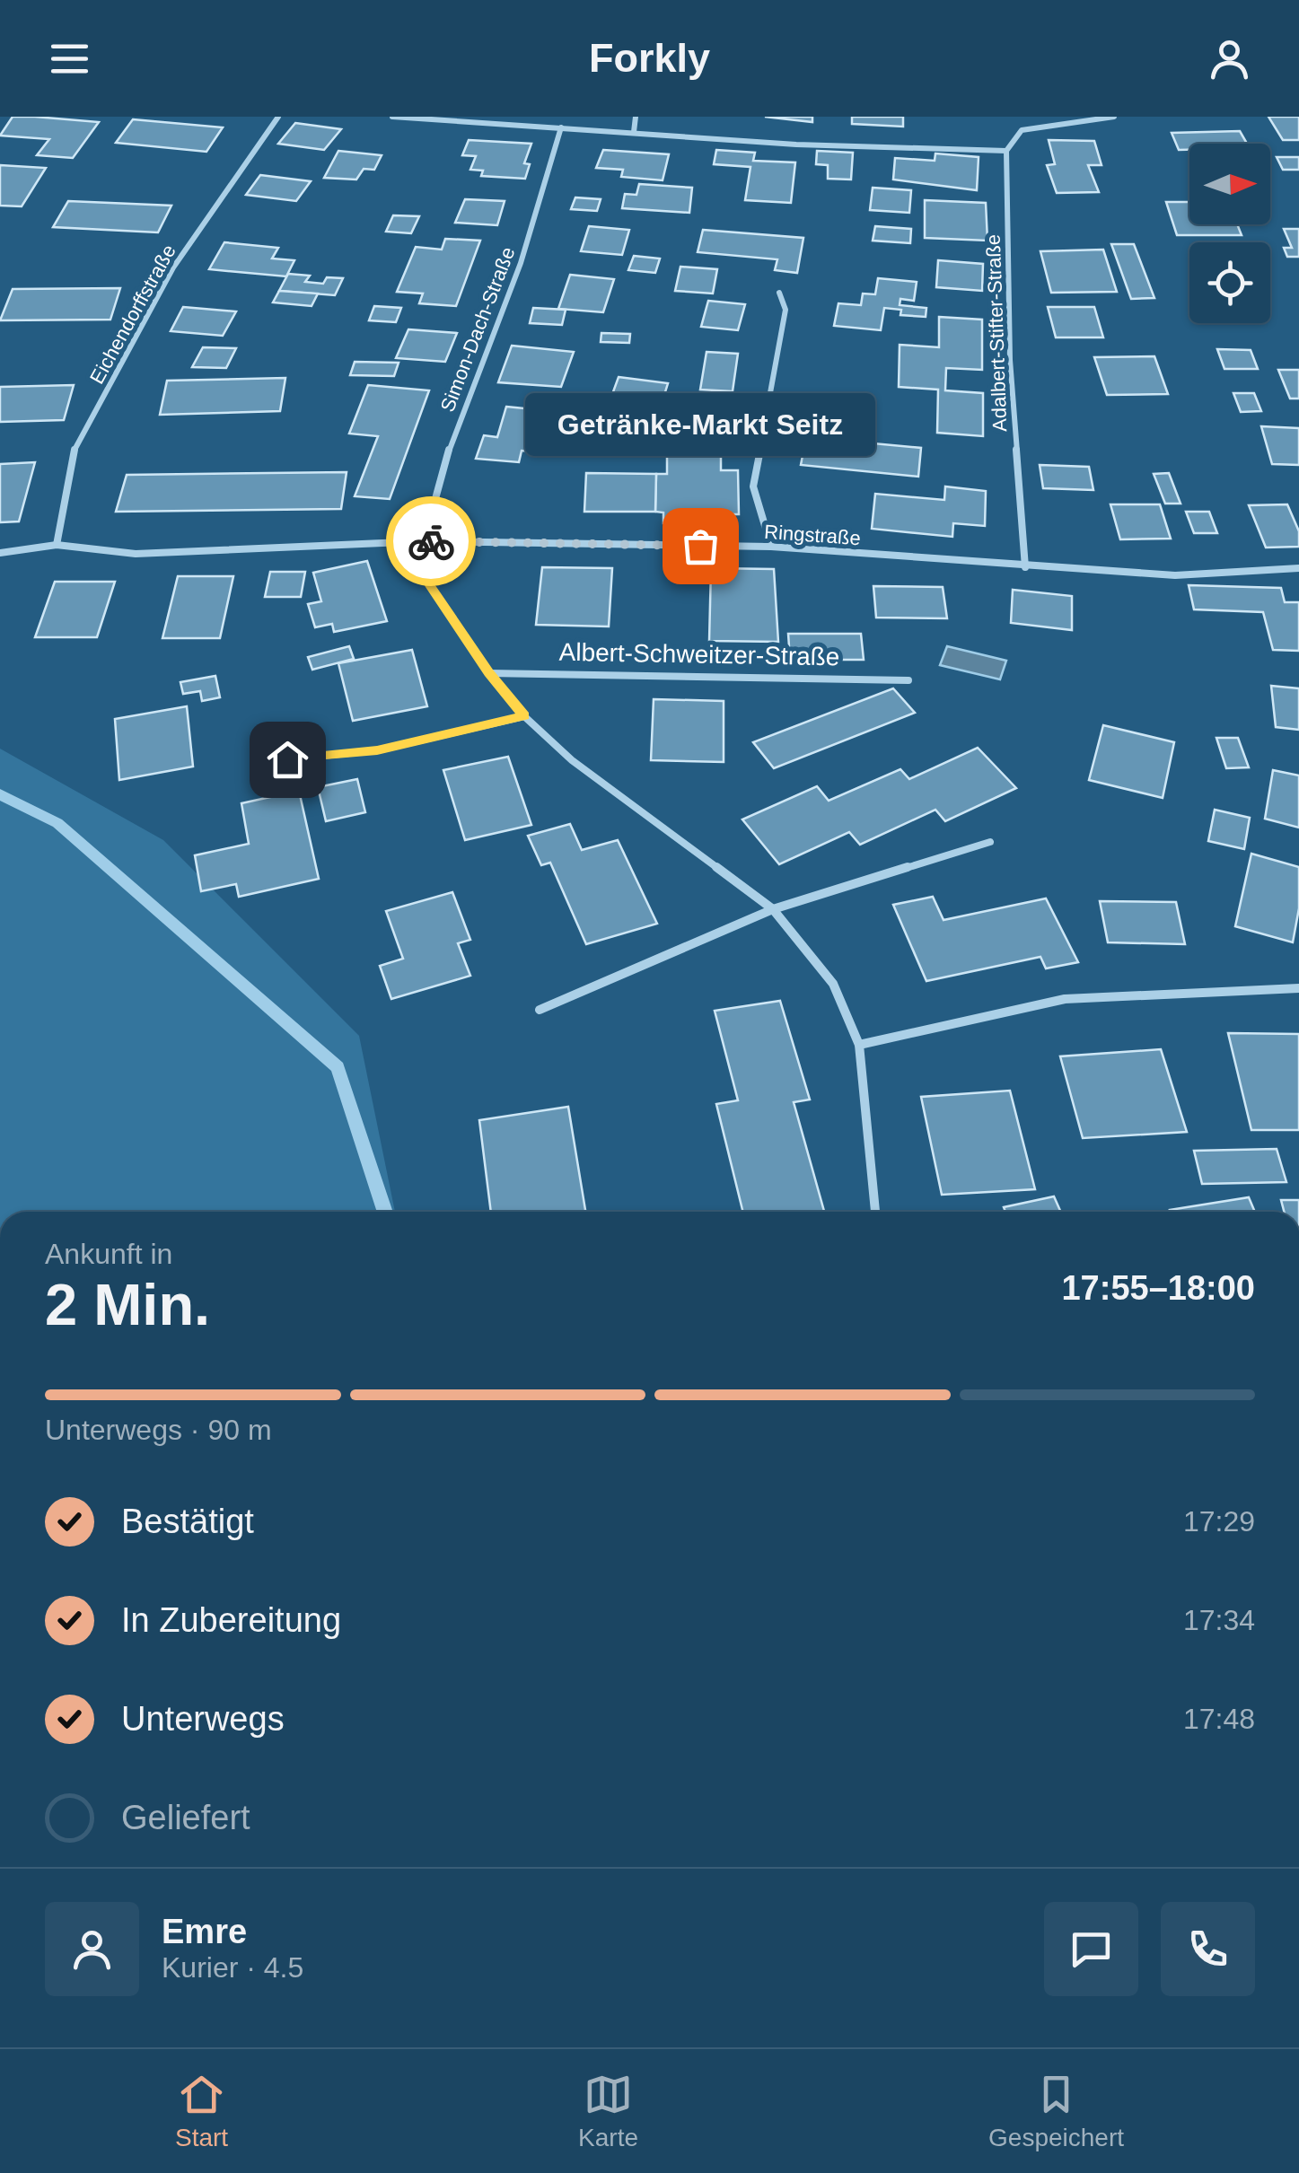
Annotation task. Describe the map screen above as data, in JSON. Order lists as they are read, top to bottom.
{
  "streets": {
    "street": [
      "Eichendorffstraße",
      "Simon-Dach-Straße",
      "Adalbert-Stifter-Straße",
      "Ringstraße",
      "Albert-Schweitzer-Straße"
    ]
  },
  "crossings": [
    ["Eichendorffstraße", "Ringstraße"],
    ["Simon-Dach-Straße", "Ringstraße"],
    ["Adalbert-Stifter-Straße", "Ringstraße"]
  ],
  "places": ["Getränke-Markt Seitz"],
  "north": "right",
  "page": {
    "header": "Forkly",
    "bubble": "Getränke-Markt Seitz",
    "heading": ["2 Min.", "Ankunft in", "17:55–18:00"],
    "panel": ["Emre", "Kurier · 4.5"],
    "bar": "Unterwegs · 90 m",
    "list": [
      ["Bestätigt", "17:29"],
      ["In Zubereitung", "17:34"],
      ["Unterwegs", "17:48"],
      "Geliefert"
    ],
    "tabs": ["Start", "Karte", "Gespeichert"]
  }
}
